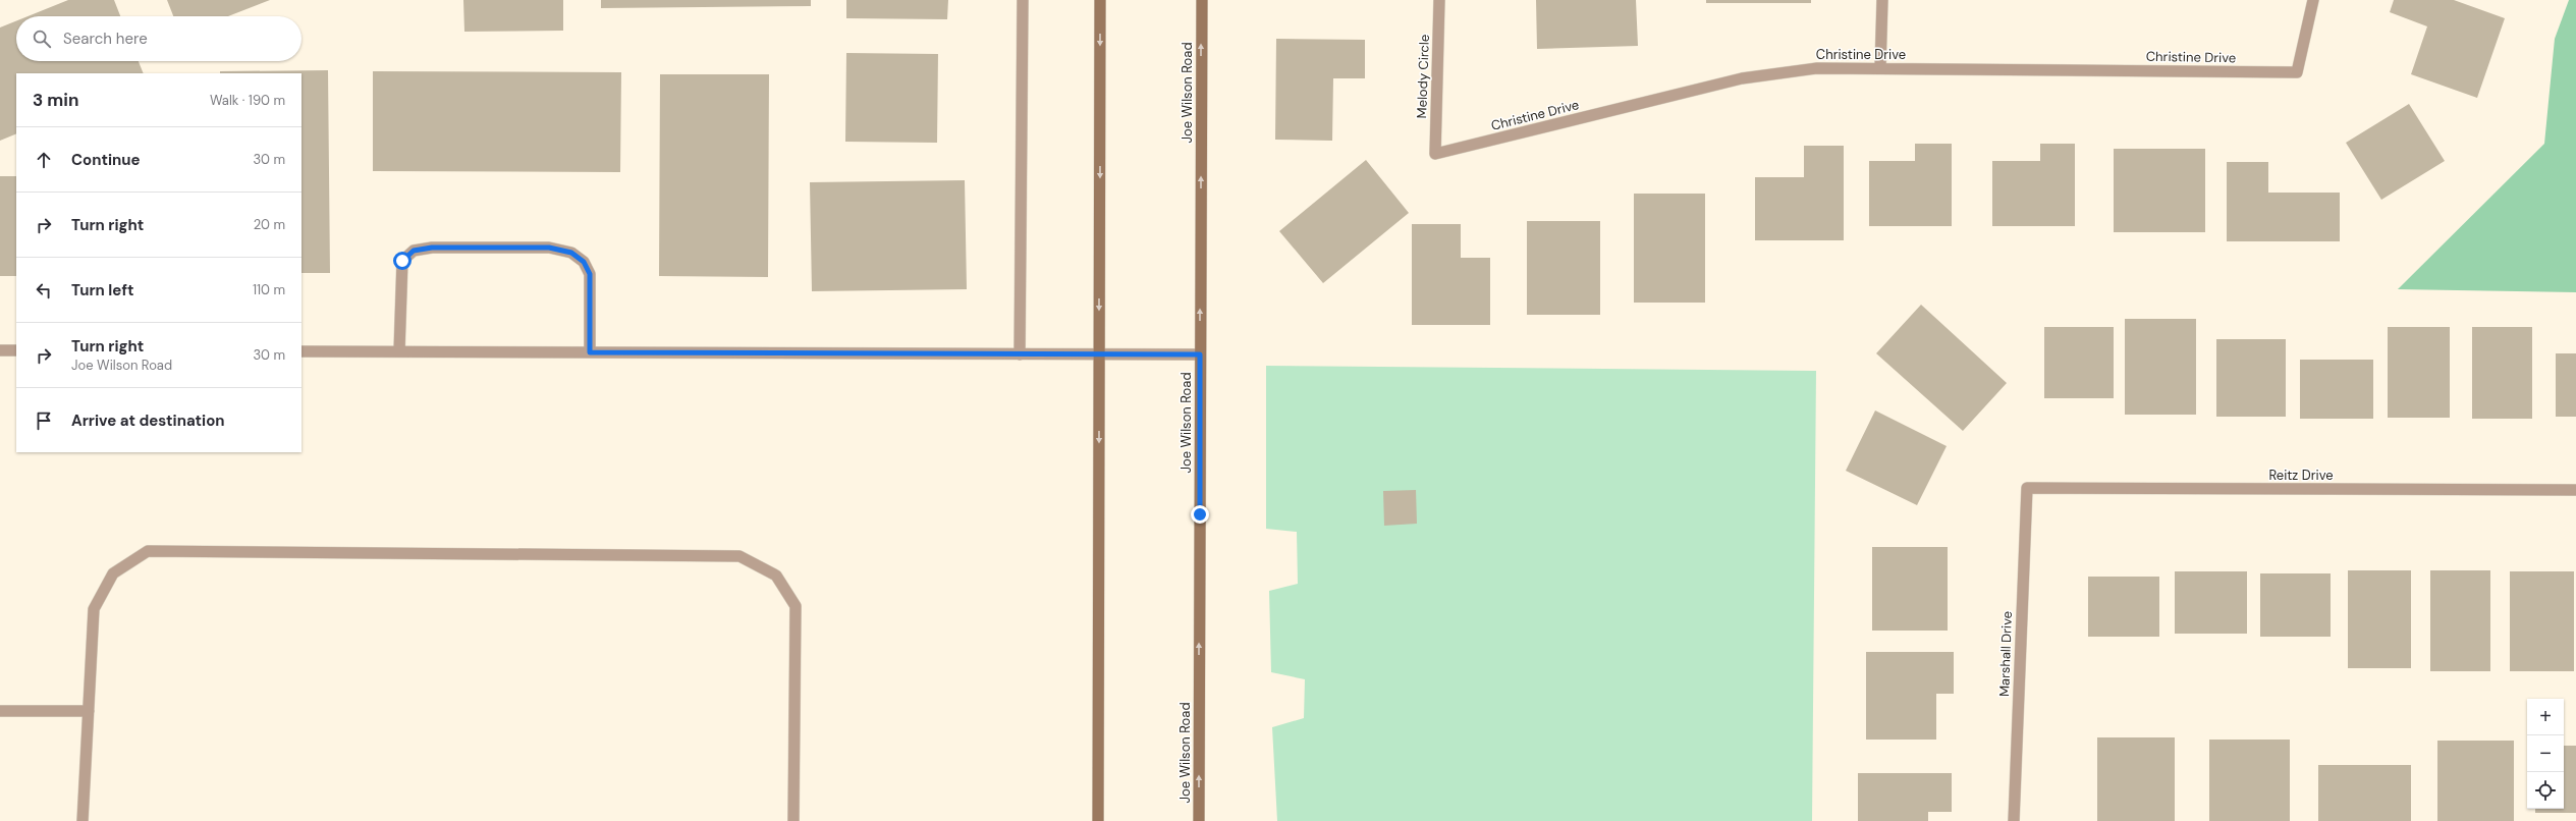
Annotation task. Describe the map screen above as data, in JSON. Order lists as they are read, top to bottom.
{
  "streets": {
    "main road": ["Joe Wilson Road"],
    "street": [
      "Christine Drive",
      "Melody Circle",
      "Reitz Drive",
      "Marshall Drive"
    ]
  },
  "crossings": [
    ["Christine Drive", "Melody Circle"],
    ["Reitz Drive", "Marshall Drive"]
  ],
  "page": {
    "search": "Search here",
    "heading": ["3 min", "Walk · 190 m"],
    "list": [
      ["Continue", "30 m"],
      ["Turn right", "20 m"],
      ["Turn left", "110 m"],
      ["Turn right", "Joe Wilson Road", "30 m"],
      "Arrive at destination"
    ],
    "map_buttons": ["+", "−"]
  }
}
